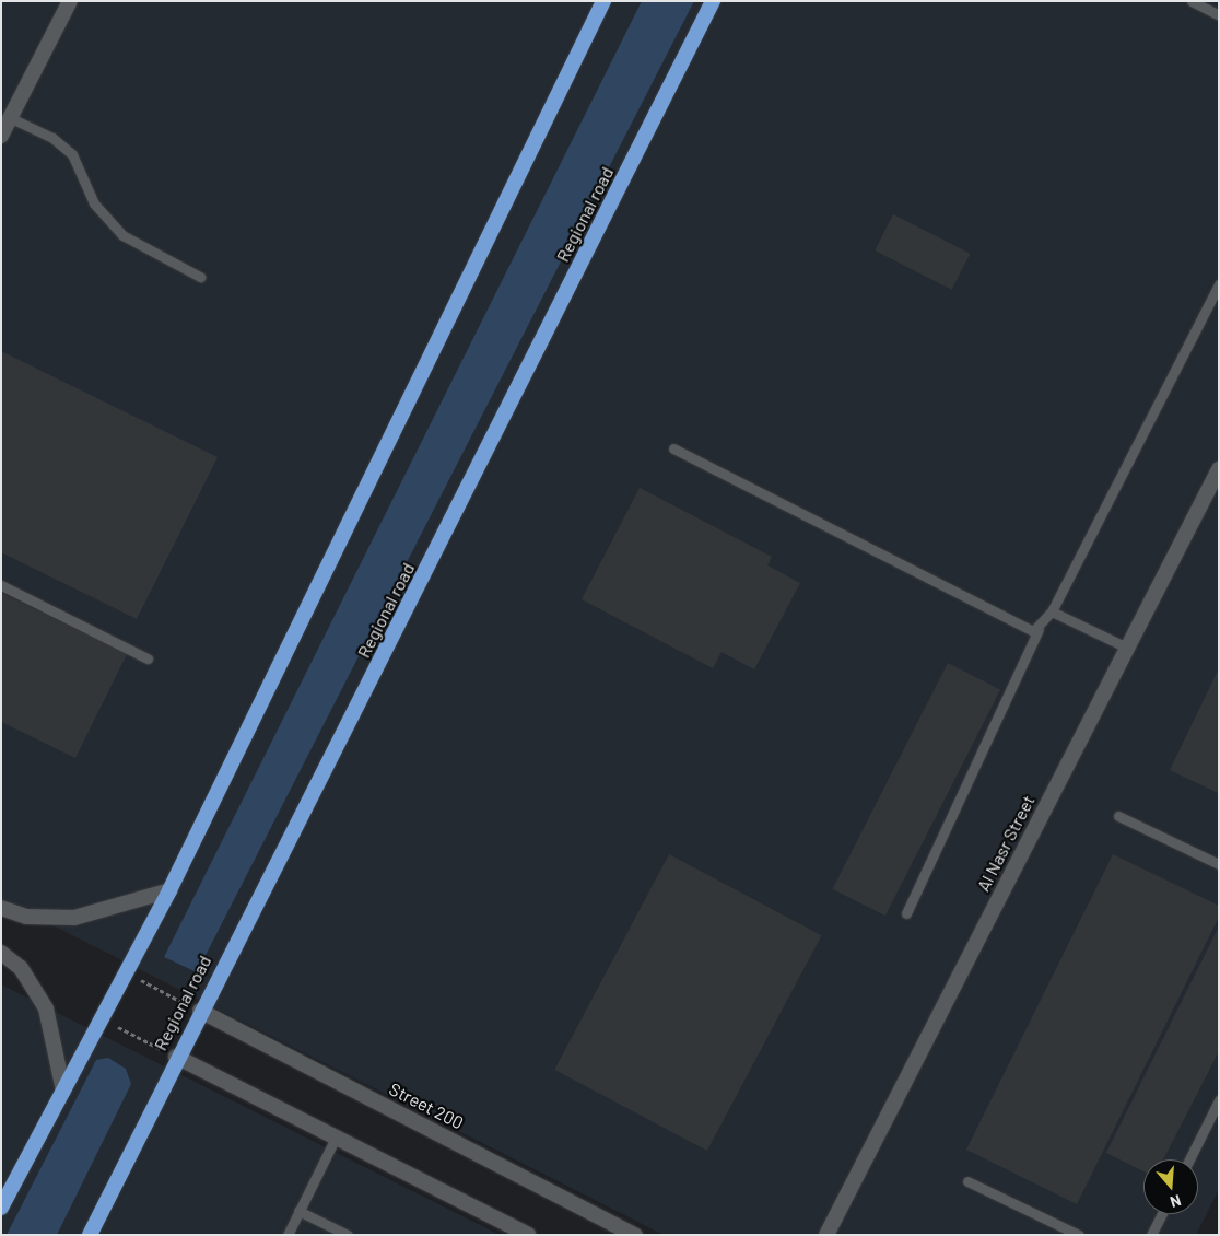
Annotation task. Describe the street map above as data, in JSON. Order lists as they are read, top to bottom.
{
  "streets": {
    "highway": ["Regional road"],
    "street": ["Al Nasr Street", "Street 200"]
  },
  "crossings": [
    ["Regional road", "Street 200"]
  ],
  "north": "bottom"
}
